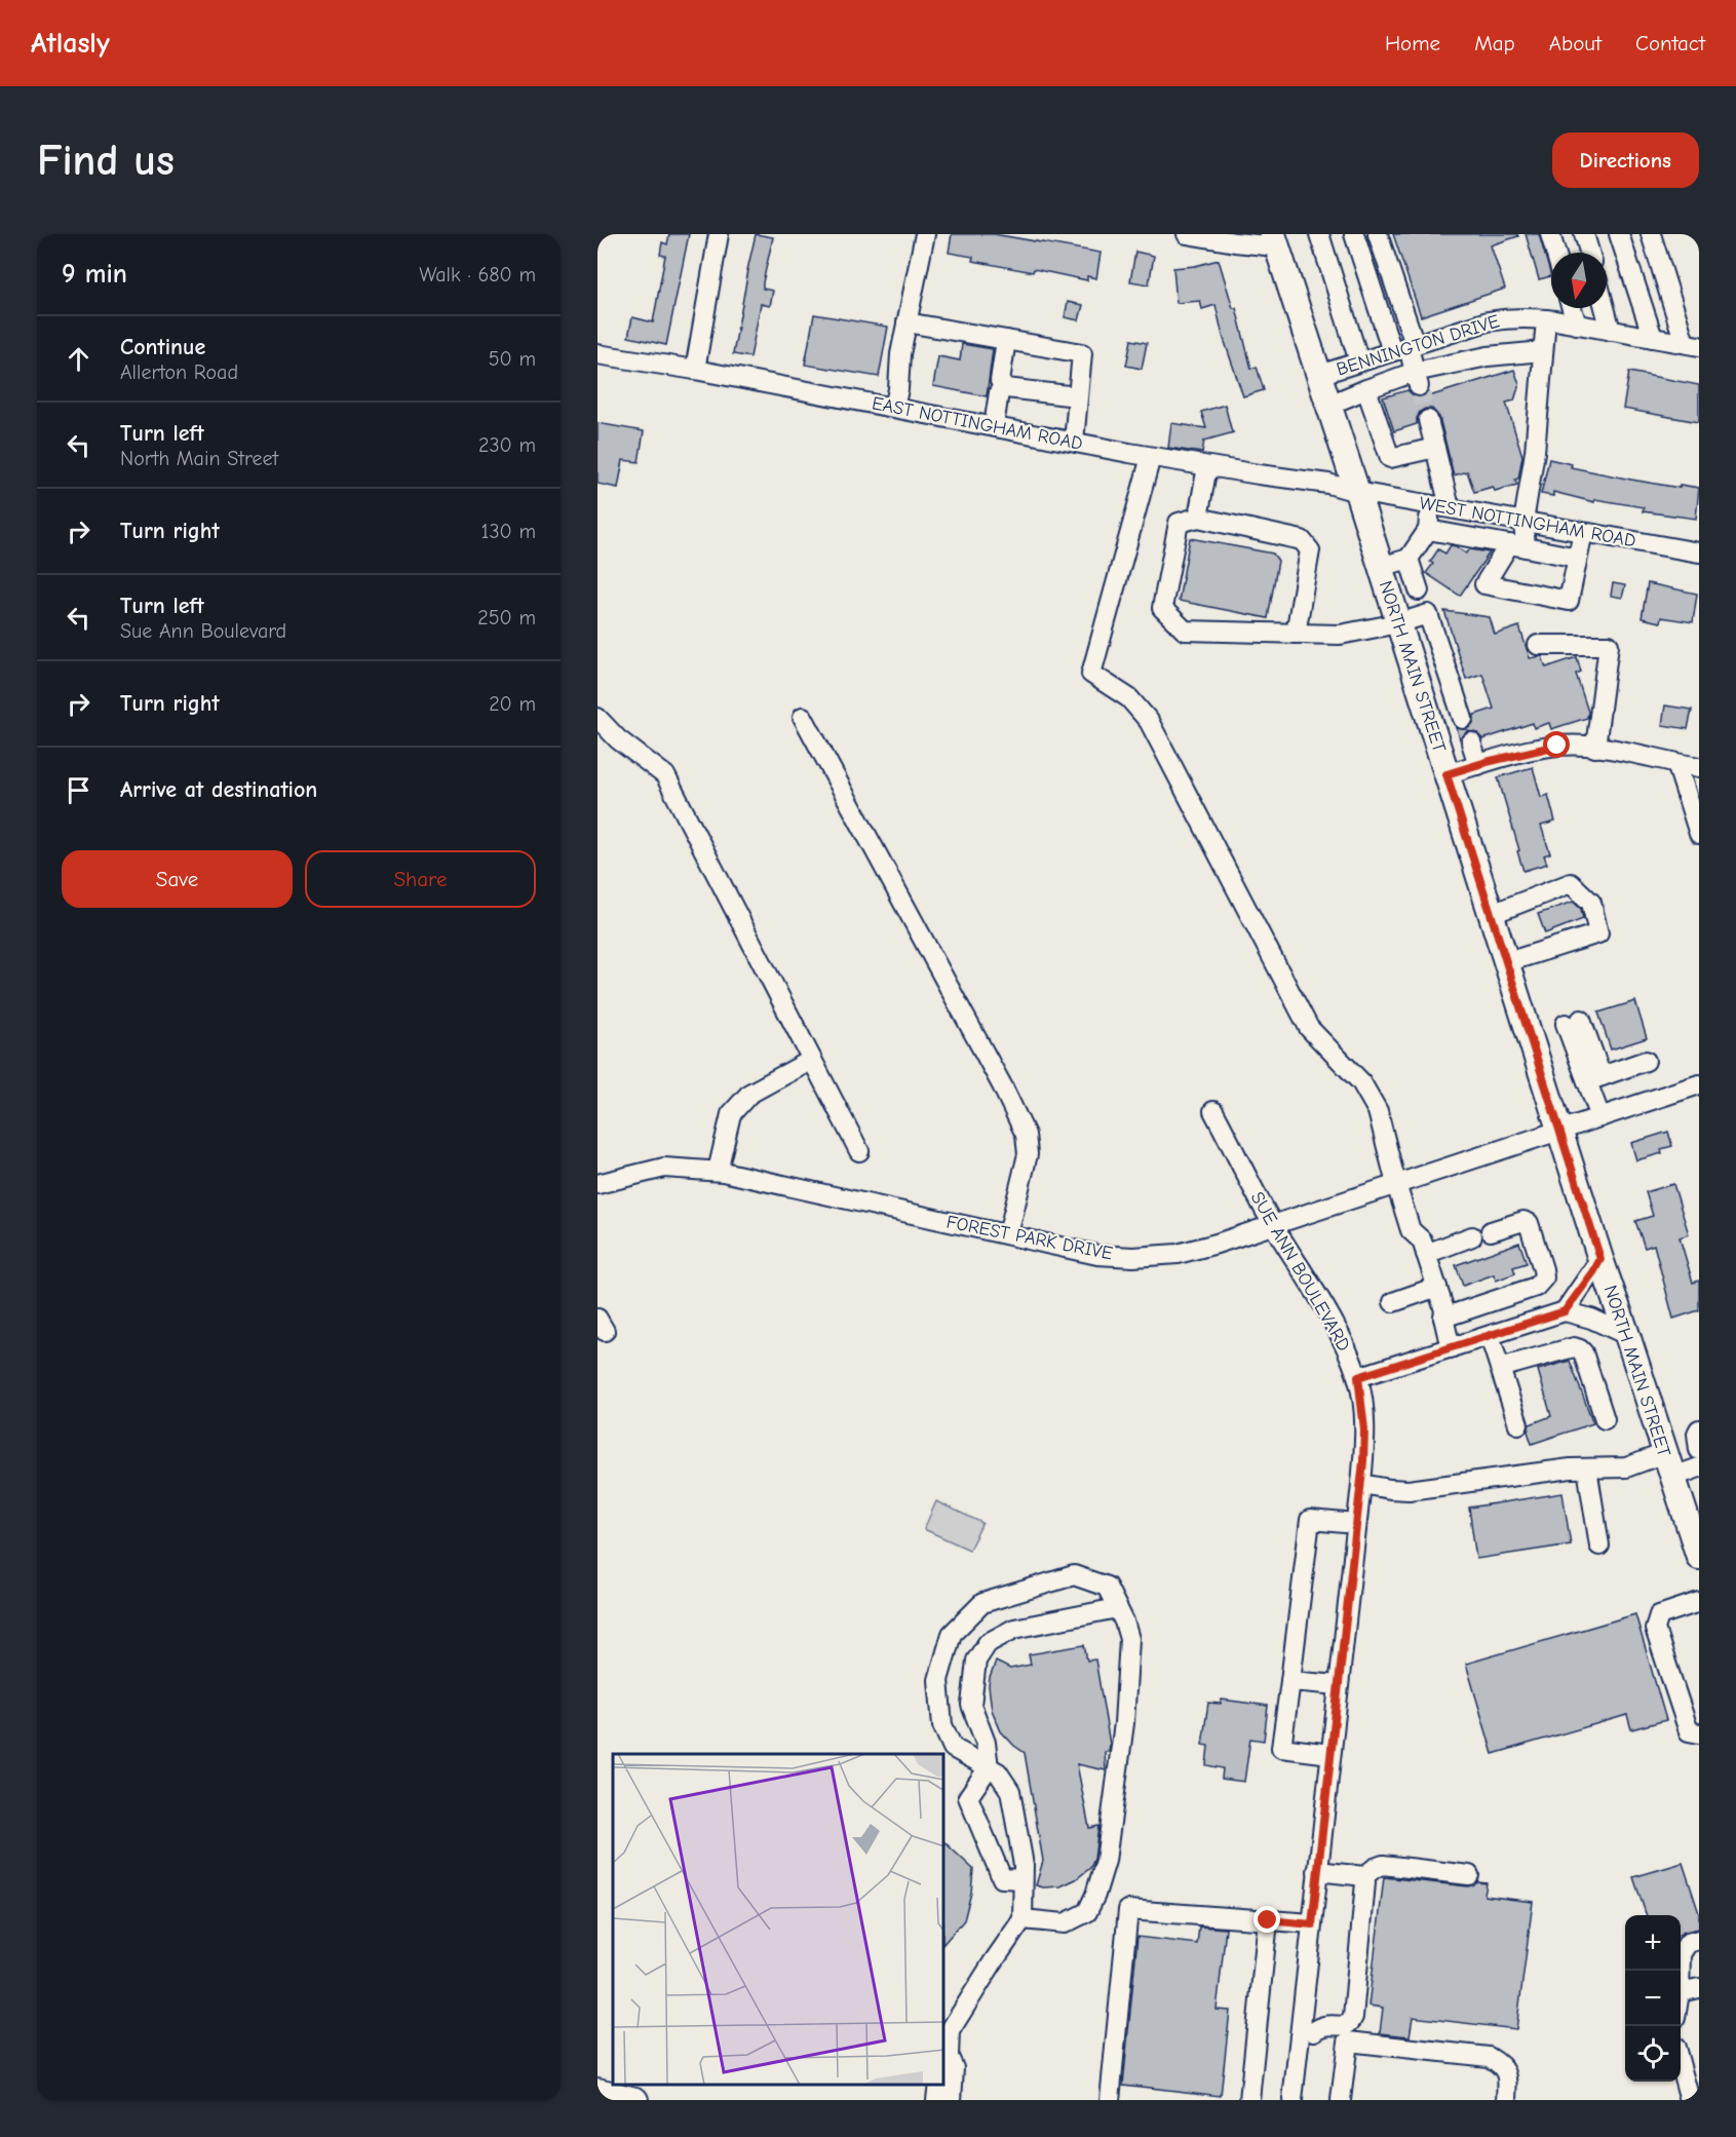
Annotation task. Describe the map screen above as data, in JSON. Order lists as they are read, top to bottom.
{
  "streets": {
    "main road": ["NORTH MAIN STREET"],
    "street": [
      "BENNINGTON DRIVE",
      "EAST NOTTINGHAM ROAD",
      "WEST NOTTINGHAM ROAD",
      "FOREST PARK DRIVE",
      "SUE ANN BOULEVARD"
    ]
  },
  "crossings": [
    ["BENNINGTON DRIVE", "NORTH MAIN STREET"],
    ["EAST NOTTINGHAM ROAD", "WEST NOTTINGHAM ROAD"],
    ["EAST NOTTINGHAM ROAD", "NORTH MAIN STREET"],
    ["WEST NOTTINGHAM ROAD", "NORTH MAIN STREET"],
    ["NORTH MAIN STREET", "FOREST PARK DRIVE"],
    ["FOREST PARK DRIVE", "SUE ANN BOULEVARD"]
  ],
  "north": "bottom",
  "page": {
    "header": "Atlasly",
    "nav": [
      "Home",
      "Map",
      "About",
      "Contact"
    ],
    "buttons": [
      "Directions",
      ["Save", "Share"]
    ],
    "title": "Find us",
    "heading": ["9 min", "Walk · 680 m"],
    "list": [
      ["Continue", "Allerton Road", "50 m"],
      ["Turn left", "North Main Street", "230 m"],
      ["Turn right", "130 m"],
      ["Turn left", "Sue Ann Boulevard", "250 m"],
      ["Turn right", "20 m"],
      "Arrive at destination"
    ],
    "map_buttons": ["+", "−"]
  }
}
